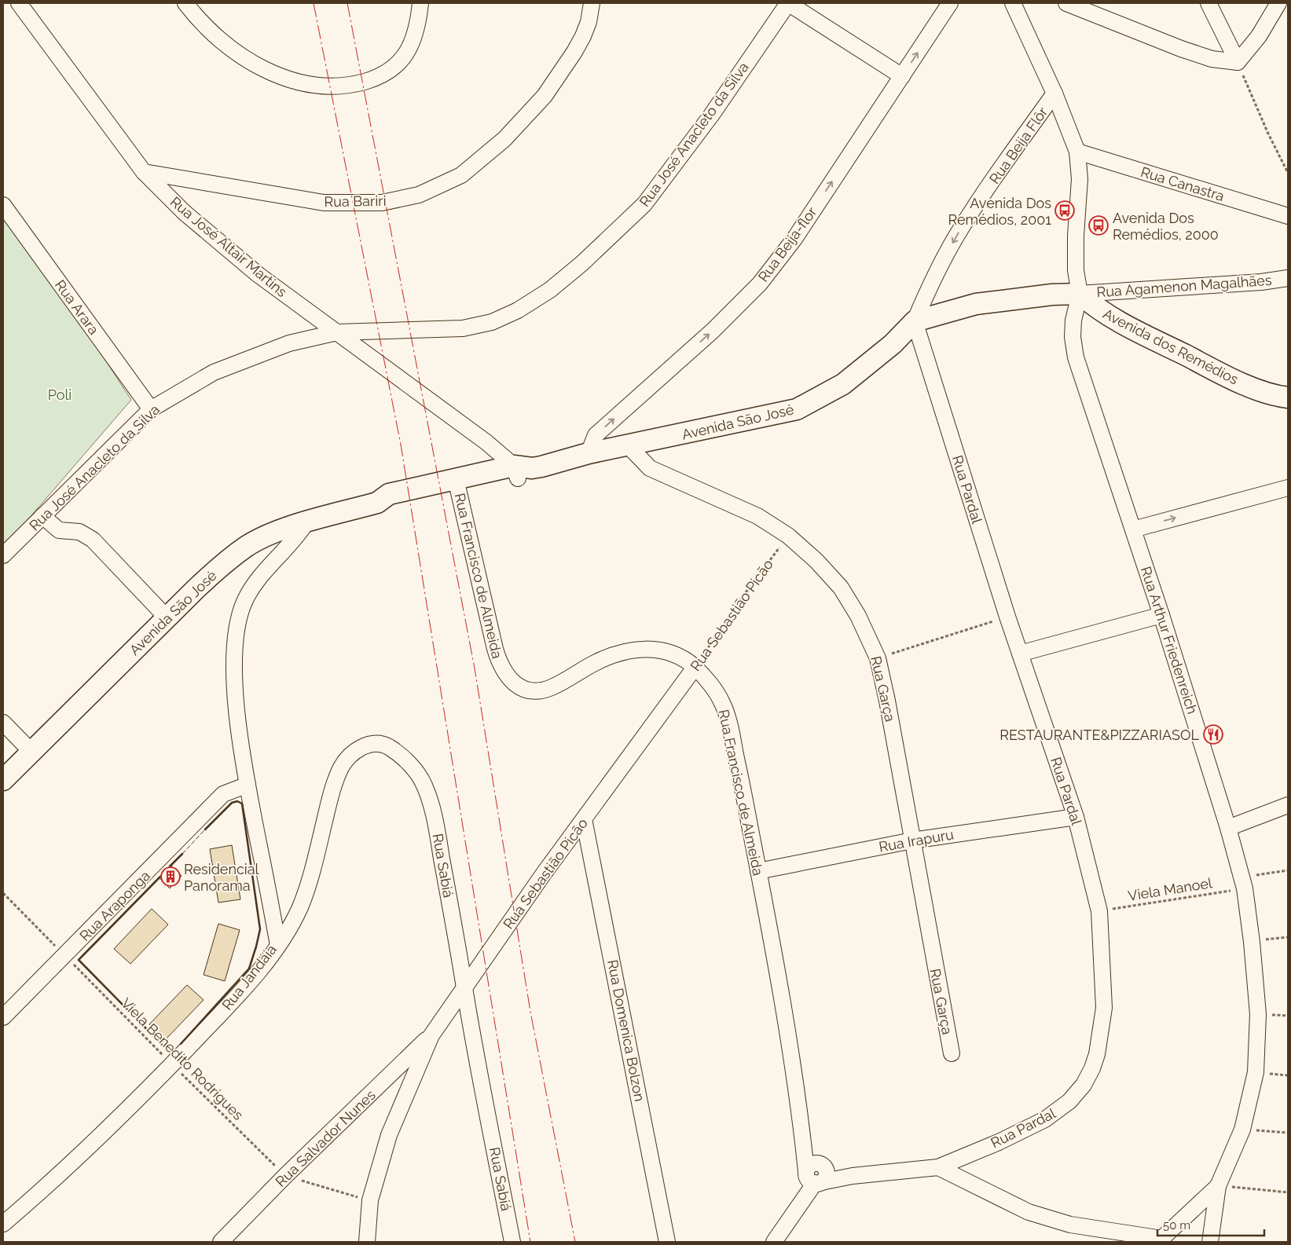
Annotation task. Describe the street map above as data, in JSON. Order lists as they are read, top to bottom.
{
  "streets": {
    "main road": ["Avenida dos Remédios", "Avenida São José"],
    "street": [
      "Rua José Anacleto da Silva",
      "Rua Beija Flôr",
      "Rua Canastra",
      "Rua Bariri",
      "Rua Beija-flor",
      "Rua José Altair Martins",
      "Rua Agamenon Magalhães",
      "Rua Arara",
      "Rua Pardal",
      "Rua Francisco de Almeida",
      "Rua Sebastião Picão",
      "Rua Arthur Friedenreich",
      "Rua Garça",
      "Rua Irapuru",
      "Rua Sabiá",
      "Rua Araponga",
      "Rua Jandáia",
      "Rua Domenica Bolzon",
      "Rua Salvador Nunes"
    ],
    "path": ["Viela Manoel", "Viela Benedito Rodrigues"]
  },
  "crossings": [
    ["Rua José Anacleto da Silva", "Rua José Altair Martins"],
    ["Rua José Anacleto da Silva", "Rua Arara"],
    ["Rua Beija Flôr", "Avenida São José"],
    ["Rua Beija Flôr", "Rua Pardal"],
    ["Rua Bariri", "Rua José Altair Martins"],
    ["Rua Beija-flor", "Avenida São José"],
    ["Rua José Altair Martins", "Avenida São José"],
    ["Rua Agamenon Magalhães", "Avenida dos Remédios"],
    ["Rua Agamenon Magalhães", "Rua Arthur Friedenreich"],
    ["Avenida dos Remédios", "Rua Arthur Friedenreich"],
    ["Avenida São José", "Rua Pardal"],
    ["Avenida São José", "Rua Francisco de Almeida"],
    ["Avenida São José", "Rua Garça"],
    ["Avenida São José", "Rua Jandáia"],
    ["Rua Pardal", "Rua Irapuru"],
    ["Rua Pardal", "Viela Manoel"],
    ["Rua Francisco de Almeida", "Rua Sebastião Picão"],
    ["Rua Francisco de Almeida", "Rua Irapuru"],
    ["Rua Sebastião Picão", "Rua Garça"],
    ["Rua Sebastião Picão", "Rua Sabiá"],
    ["Rua Sebastião Picão", "Rua Domenica Bolzon"],
    ["Rua Sebastião Picão", "Viela Benedito Rodrigues"],
    ["Rua Sebastião Picão", "Rua Salvador Nunes"],
    ["Rua Arthur Friedenreich", "Viela Manoel"],
    ["Rua Garça", "Rua Irapuru"],
    ["Rua Sabiá", "Rua Jandáia"],
    ["Rua Araponga", "Rua Jandáia"],
    ["Rua Araponga", "Viela Benedito Rodrigues"],
    ["Rua Jandáia", "Viela Benedito Rodrigues"],
    ["Viela Benedito Rodrigues", "Rua Salvador Nunes"]
  ],
  "one_way": ["Rua Beija Flôr", "Rua Beija-flor"],
  "parks": ["Poli"],
  "places": {
    "bus stop": ["Avenida Dos Remédios, 2001", "Avenida Dos Remédios, 2000"],
    "restaurant": ["RESTAURANTE&PIZZARIASOL"],
    "building": ["Residencial Panorama"]
  },
  "scale_bar": "50 m"
}
